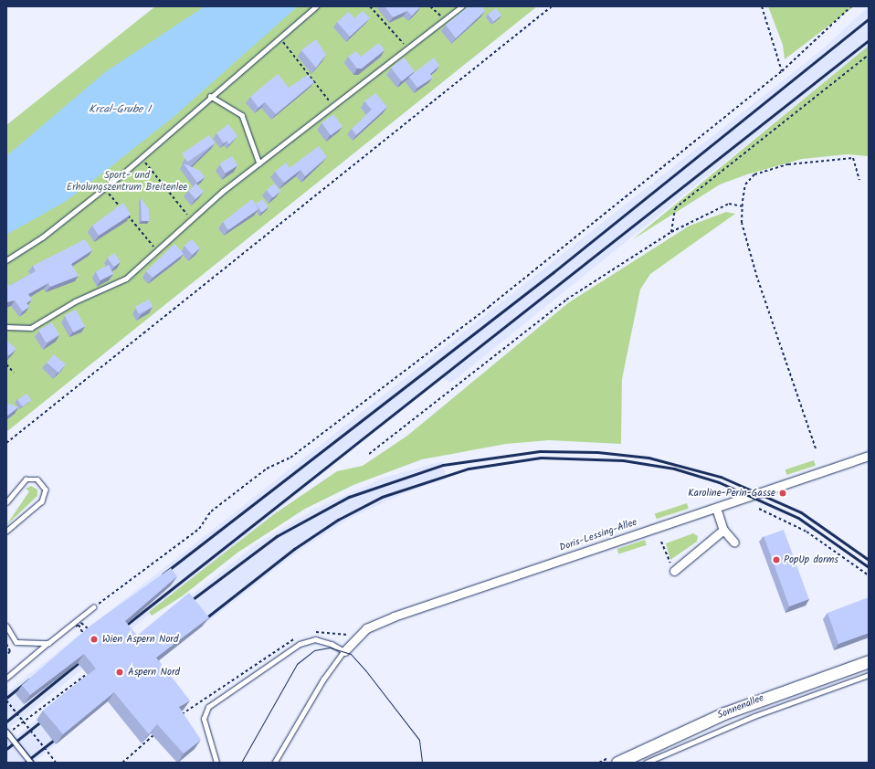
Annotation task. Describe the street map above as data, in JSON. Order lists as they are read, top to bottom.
{
  "streets": {
    "street": ["Doris-Lessing-Allee", "Sonnenallee"]
  },
  "water": ["Krcal-Grube 1"],
  "parks": ["Sport- und Erholungszentrum Breitenlee"],
  "places": [
    "Karoline-Perin-Gasse",
    "PopUp dorms",
    "Wien Aspern Nord",
    "Aspern Nord"
  ]
}
